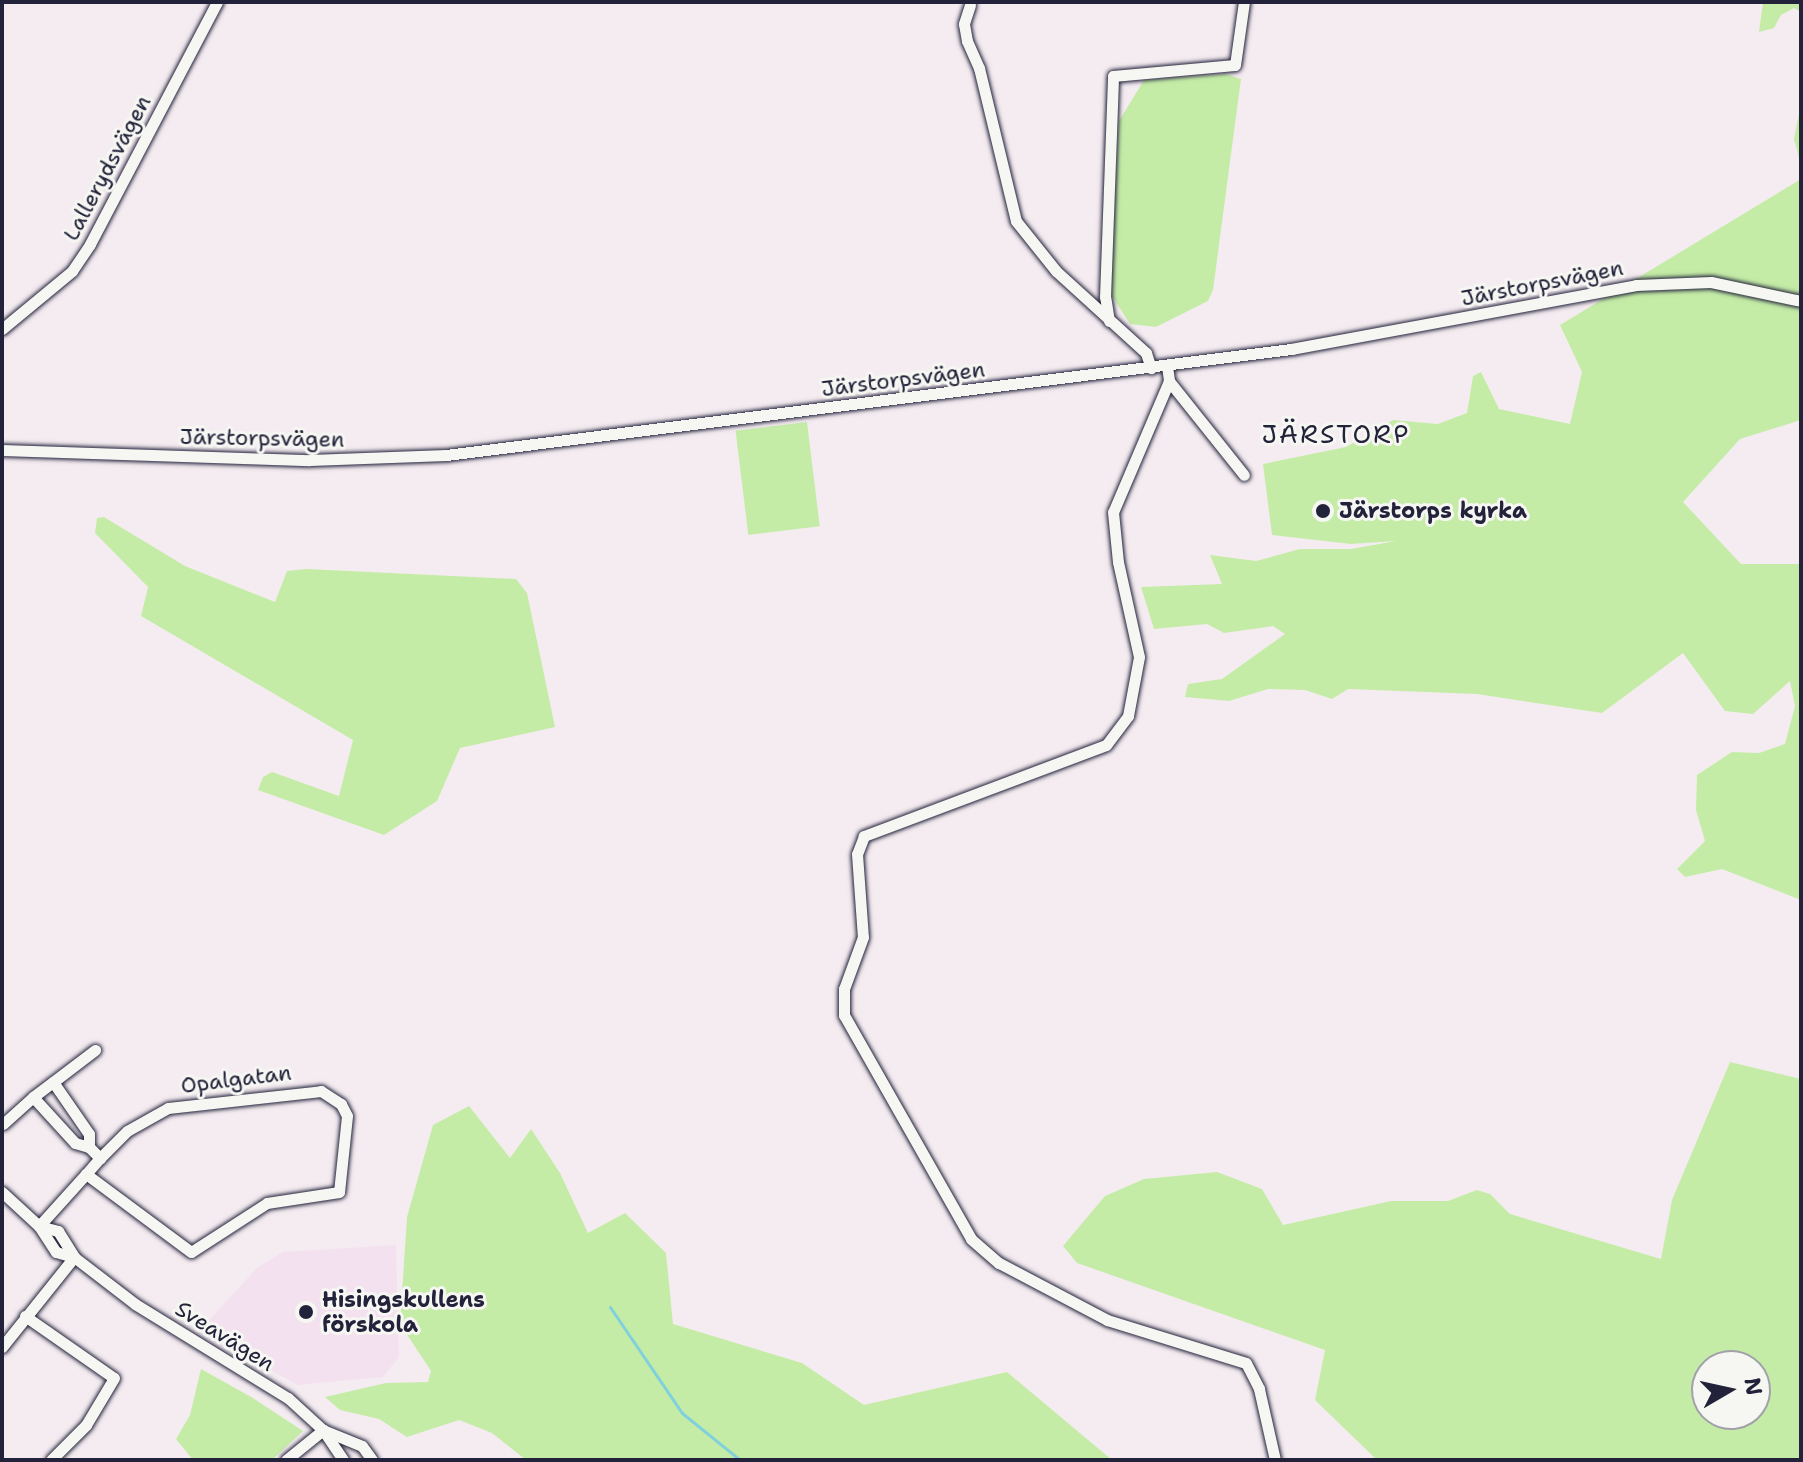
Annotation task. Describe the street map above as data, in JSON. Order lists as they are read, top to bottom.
{
  "streets": {
    "street": [
      "Lallerydsvägen",
      "Järstorpsvägen",
      "Opalgatan",
      "Sveavägen"
    ]
  },
  "crossings": [
    ["Opalgatan", "Sveavägen"]
  ],
  "districts": ["JÄRSTORP"],
  "places": ["Järstorps kyrka", "Hisingskullens förskola"],
  "north": "right"
}
